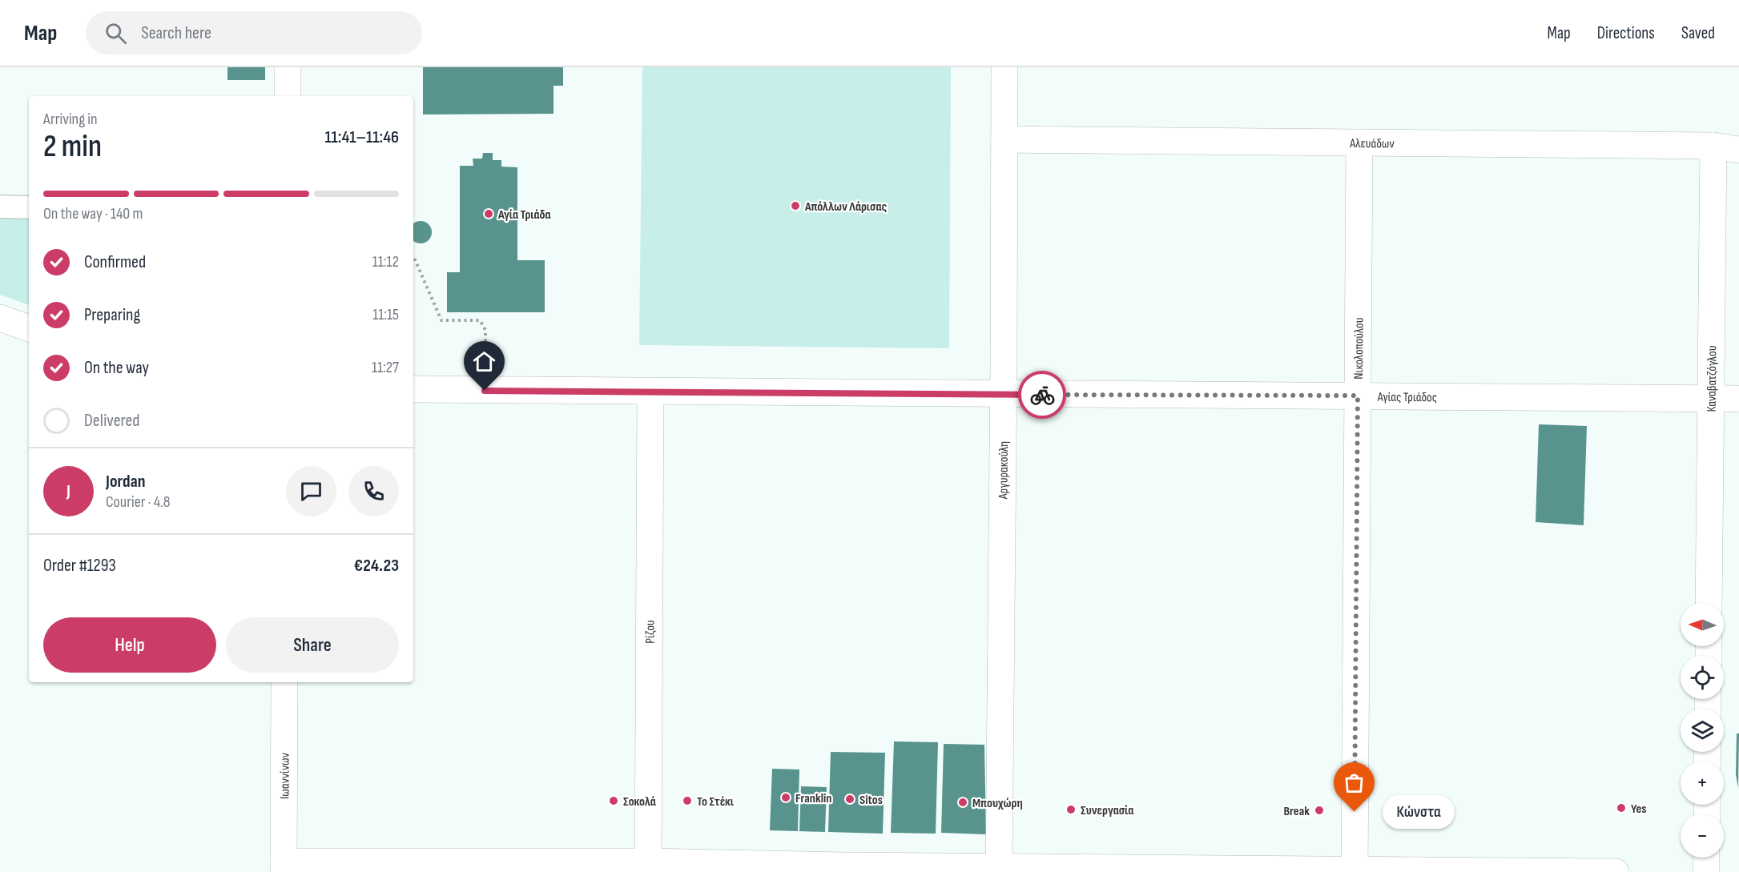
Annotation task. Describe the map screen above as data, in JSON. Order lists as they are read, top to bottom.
{
  "streets": {
    "street": [
      "Αλευάδων",
      "Νικολοπούλου",
      "Καναβατζόγλου",
      "Αγίας Τριάδος",
      "Αργυρακούλη",
      "Ρίζου",
      "Ιωαννίνων"
    ]
  },
  "crossings": [
    ["Αλευάδων", "Νικολοπούλου"],
    ["Αλευάδων", "Καναβατζόγλου"],
    ["Αλευάδων", "Αργυρακούλη"],
    ["Νικολοπούλου", "Αγίας Τριάδος"],
    ["Καναβατζόγλου", "Αγίας Τριάδος"],
    ["Αγίας Τριάδος", "Αργυρακούλη"],
    ["Αγίας Τριάδος", "Ρίζου"]
  ],
  "places": [
    "Απόλλων Λάρισας",
    "Αγία Τριάδα",
    "Franklin",
    "Sitos",
    "Σοκολά",
    "Το Στέκι",
    "Μπουχώρη",
    "Yes",
    "Συνεργασία",
    "Break",
    "Κώνστα"
  ],
  "north": "left",
  "page": {
    "header": "Map",
    "search": "Search here",
    "nav": ["Map", "Directions", "Saved"],
    "heading": ["2 min", "Arriving in", "11:41–11:46"],
    "panel": [
      "Jordan",
      "Courier · 4.8",
      "Order #1293",
      "€24.23"
    ],
    "bar": "On the way · 140 m",
    "list": [
      ["Confirmed", "11:12"],
      ["Preparing", "11:15"],
      ["On the way", "11:27"],
      "Delivered"
    ],
    "round": "J",
    "map_buttons": ["+", "−"],
    "buttons": ["Help", "Share"],
    "bubble": "Κώνστα"
  }
}
